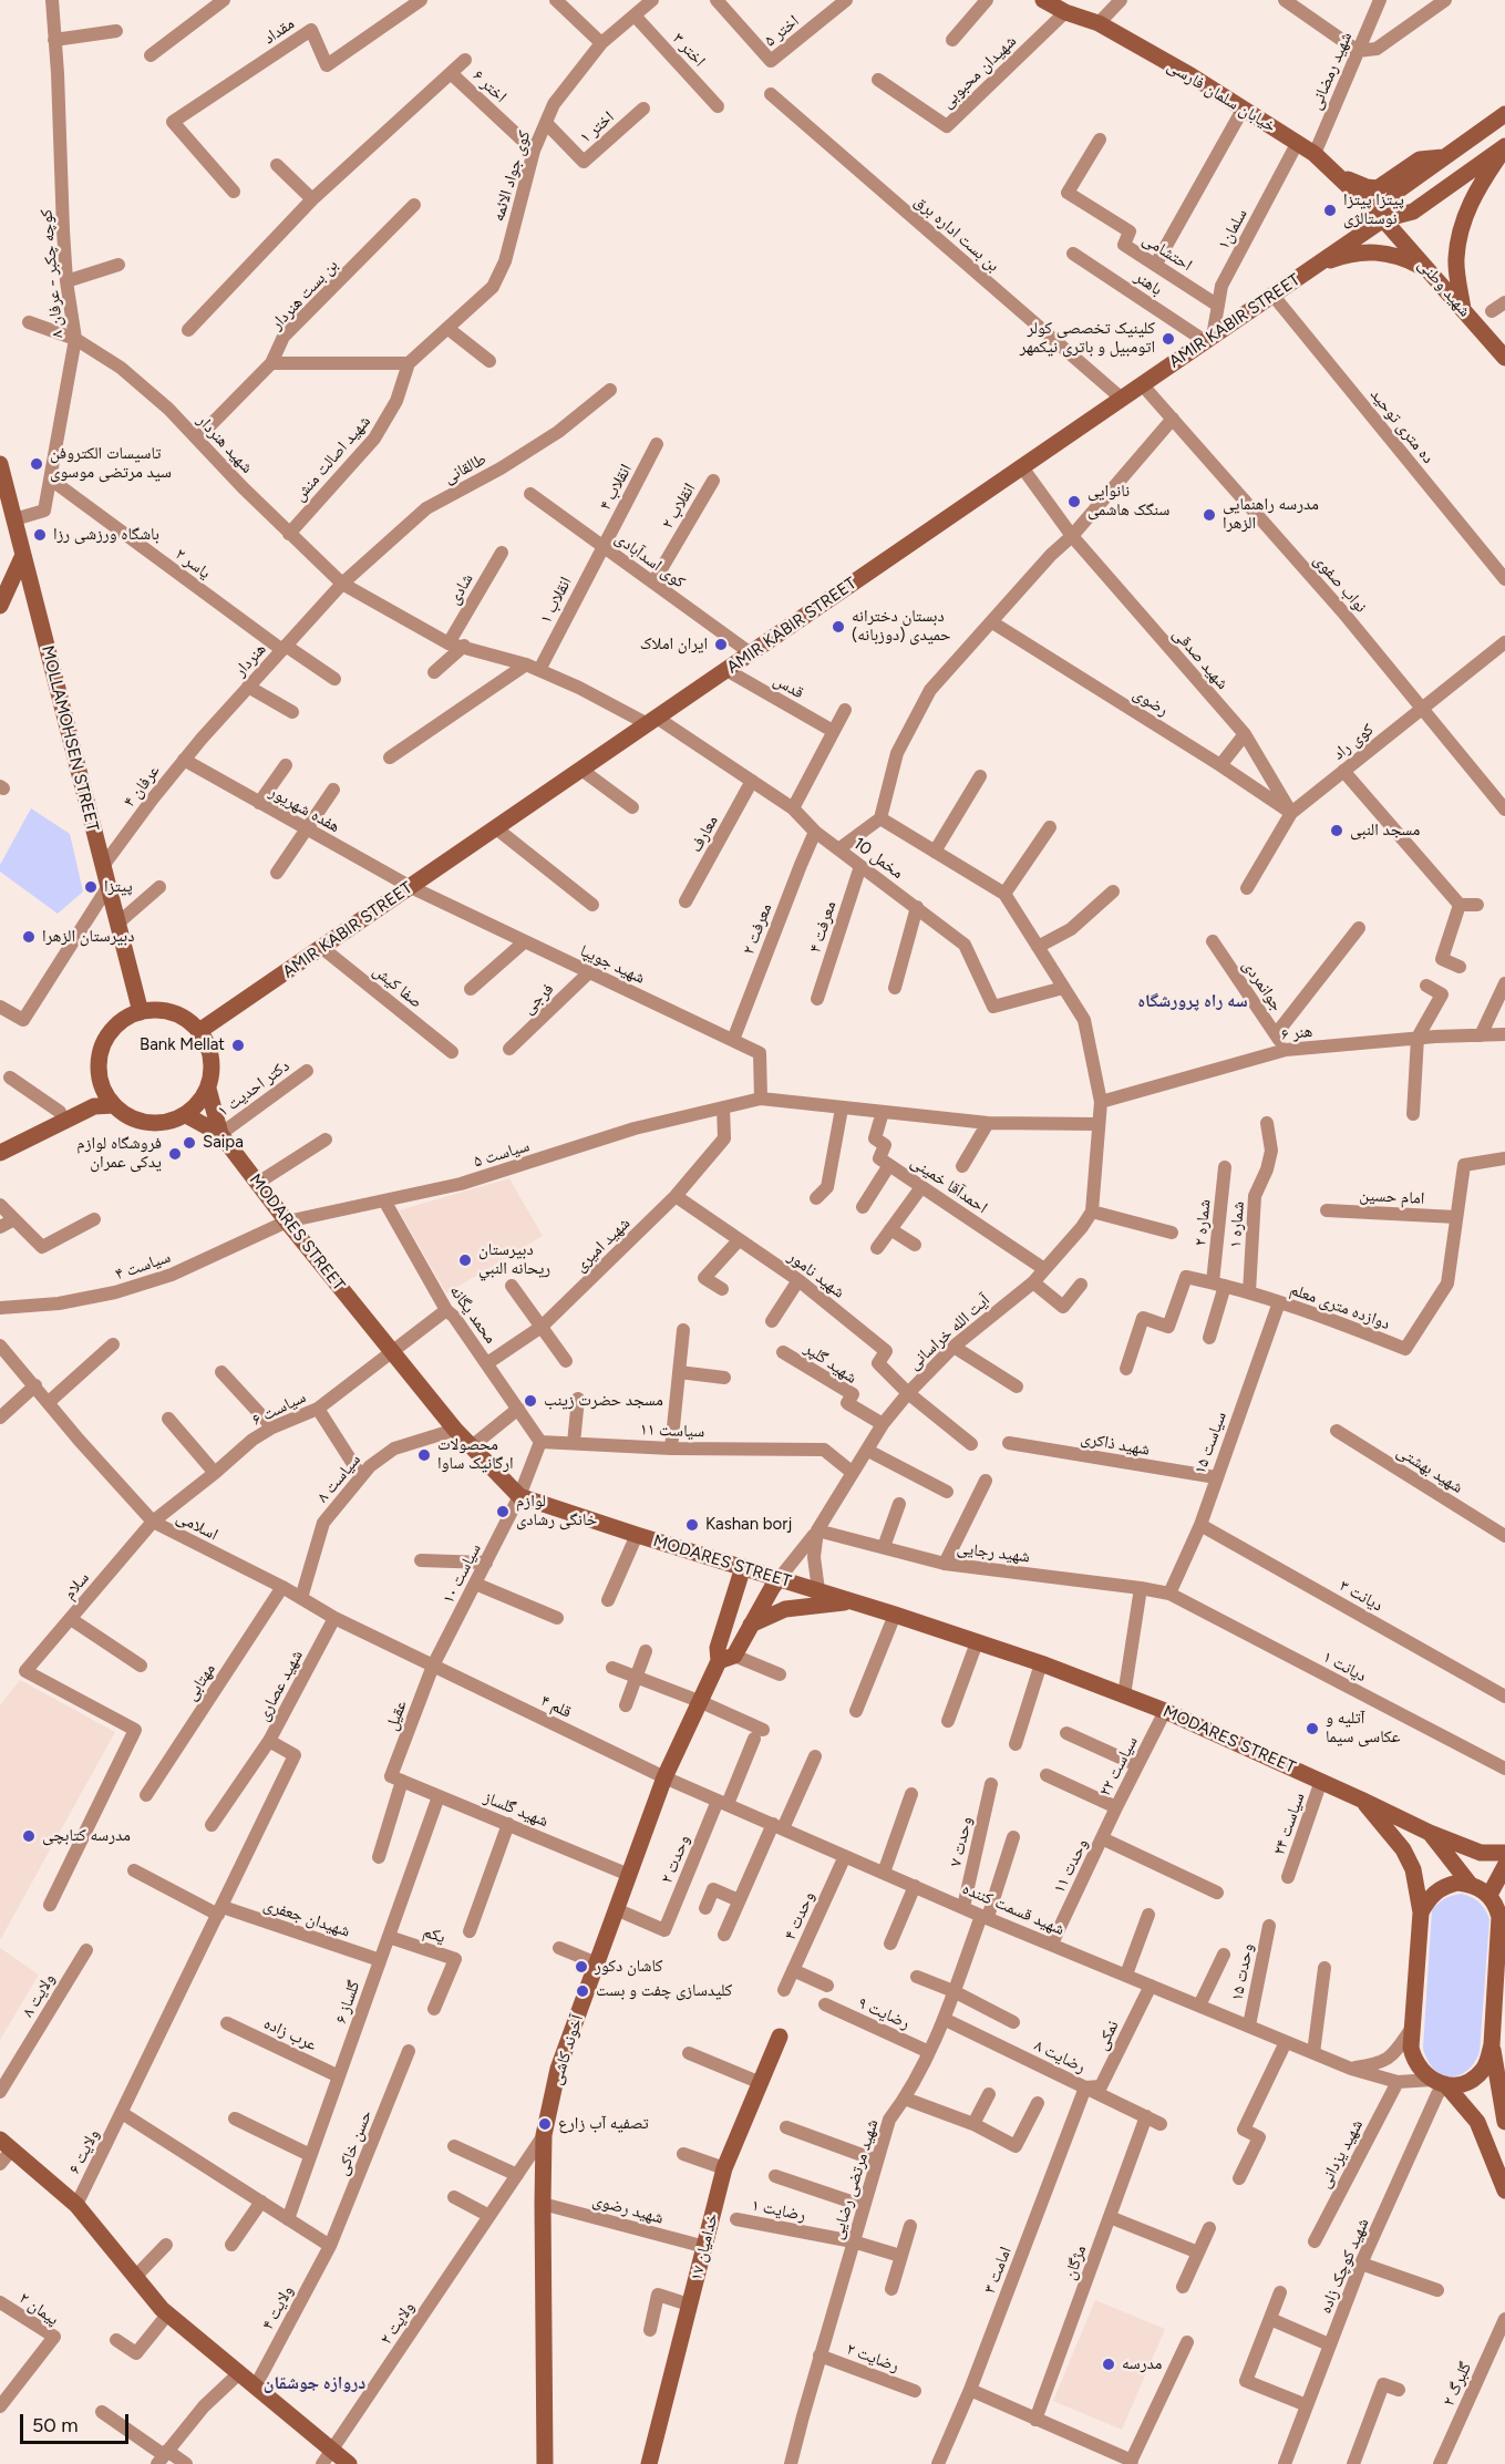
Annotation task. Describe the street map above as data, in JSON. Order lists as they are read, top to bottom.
{
  "streets": {
    "main road": [
      "خیابان سلمان فارسی",
      "شهید وطنی",
      "AMIR KABIR STREET",
      "MOLLAMOHSEN STREET",
      "MODARES STREET",
      "آخوند کاشی",
      "خدامیان ۱۷"
    ],
    "street": [
      "مقداد",
      "اختر ۵",
      "اختر ۳",
      "شهید رمضانی",
      "شهیدان محبوبی",
      "اختر ۶",
      "اختر ۱",
      "کوی جواد الائمه",
      "سلمان۱",
      "بن بست اداره برق",
      "احتشامی",
      "کوچه چکبر - عرفان ۸",
      "باهنر",
      "بن بست هنردار",
      "ده متری توحید",
      "شهید هنردار",
      "شهید اصالت منش",
      "طالقانی",
      "انقلاب ۴",
      "انقلاب ۲",
      "کوی اسدآبادی",
      "یاسر ۲",
      "نواب صفوی",
      "شادی",
      "انقلاب ۱",
      "شهید صدقی",
      "هنردار",
      "قدس",
      "رضوی",
      "کوی راد",
      "عرفان ۴",
      "هفده شهریور",
      "معارف",
      "مخمل 10",
      "معرفت ۴",
      "معرفت ۲",
      "شهید جویپا",
      "جوانمردی",
      "صفا کیش",
      "فرجی",
      "هنر ۶",
      "دکتر احدیت ۱",
      "سیاست ۵",
      "احمدآقا خمینی",
      "امام حسین",
      "شماره ۲",
      "شماره ۱",
      "شهید امیری",
      "سیاست ۴",
      "شهید نامور",
      "دوازده متری معلم",
      "محمد یگانه",
      "آیت الله خراسانی",
      "شهید گلپر",
      "سیاست ۶",
      "سیاست ۱۱",
      "سیاست ۱۵",
      "شهید ذاکری",
      "شهید بهشتی",
      "سیاست ۸",
      "اسلامی",
      "شهید رجایی",
      "سیاست ۱۰",
      "سلام",
      "دیانت ۳",
      "دیانت ۱",
      "مهتابی",
      "شهید عصاری",
      "قلم ۴",
      "عقیل",
      "سیاست ۲۲",
      "شهید گلساز",
      "سیاست ۲۴",
      "وحدت ۷",
      "وحدت ۲",
      "وحدت ۱۱",
      "شهید قسمت کننده",
      "وحدت ۴",
      "شهیدان جعفری",
      "یکم",
      "وحدت ۱۵",
      "ولایت ۸",
      "گلساز ۶",
      "رضایت ۹",
      "عرب زاده",
      "نمکی",
      "رضایت ۸",
      "حسن خاکی",
      "ولایت ۶",
      "شهید یزدانی",
      "شهید مرتضی رضایی",
      "شهید رضوی",
      "رضایت ۱",
      "مژگان",
      "شهید کوچک زاده",
      "امامت ۳",
      "ولایت ۴",
      "پیمان ۲",
      "ولایت ۲",
      "رضایت ۲",
      "گلبرگ ۲"
    ]
  },
  "crossings": [
    ["اختر ۳", "کوی جواد الائمه"],
    ["شهید رمضانی", "خیابان سلمان فارسی"],
    ["شهیدان محبوبی", "خیابان سلمان فارسی"],
    ["اختر ۶", "کوی جواد الائمه"],
    ["خیابان سلمان فارسی", "سلمان۱"],
    ["خیابان سلمان فارسی", "شهید وطنی"],
    ["خیابان سلمان فارسی", "AMIR KABIR STREET"],
    ["اختر ۱", "کوی جواد الائمه"],
    ["کوی جواد الائمه", "شهید اصالت منش"],
    ["سلمان۱", "احتشامی"],
    ["سلمان۱", "باهنر"],
    ["سلمان۱", "AMIR KABIR STREET"],
    ["بن بست اداره برق", "AMIR KABIR STREET"],
    ["کوچه چکبر - عرفان ۸", "شهید هنردار"],
    ["کوچه چکبر - عرفان ۸", "یاسر ۲"],
    ["کوچه چکبر - عرفان ۸", "MOLLAMOHSEN STREET"],
    ["باهنر", "AMIR KABIR STREET"],
    ["شهید وطنی", "AMIR KABIR STREET"],
    ["بن بست هنردار", "شهید هنردار"],
    ["AMIR KABIR STREET", "ده متری توحید"],
    ["AMIR KABIR STREET", "کوی اسدآبادی"],
    ["AMIR KABIR STREET", "نواب صفوی"],
    ["AMIR KABIR STREET", "شهید صدقی"],
    ["AMIR KABIR STREET", "قدس"],
    ["AMIR KABIR STREET", "MOLLAMOHSEN STREET"],
    ["AMIR KABIR STREET", "هفده شهریور"],
    ["AMIR KABIR STREET", "مخمل 10"],
    ["AMIR KABIR STREET", "شهید جویپا"],
    ["AMIR KABIR STREET", "صفا کیش"],
    ["شهید هنردار", "شهید اصالت منش"],
    ["شهید هنردار", "طالقانی"],
    ["شهید هنردار", "شادی"],
    ["شهید هنردار", "هنردار"],
    ["شهید هنردار", "مخمل 10"],
    ["طالقانی", "هنردار"],
    ["انقلاب ۴", "کوی اسدآبادی"],
    ["انقلاب ۴", "انقلاب ۱"],
    ["انقلاب ۲", "کوی اسدآبادی"],
    ["کوی اسدآبادی", "انقلاب ۱"],
    ["یاسر ۲", "هنردار"],
    ["نواب صفوی", "کوی راد"],
    ["شادی", "مخمل 10"],
    ["انقلاب ۱", "مخمل 10"],
    ["شهید صدقی", "رضوی"],
    ["شهید صدقی", "کوی راد"],
    ["هنردار", "عرفان ۴"],
    ["هنردار", "هفده شهریور"],
    ["رضوی", "کوی راد"],
    ["MOLLAMOHSEN STREET", "عرفان ۴"],
    ["عرفان ۴", "هفده شهریور"],
    ["هفده شهریور", "شهید جویپا"],
    ["معارف", "مخمل 10"],
    ["مخمل 10", "معرفت ۴"],
    ["مخمل 10", "معرفت ۲"],
    ["معرفت ۲", "شهید جویپا"],
    ["شهید جویپا", "فرجی"],
    ["شهید جویپا", "سیاست ۵"],
    ["جوانمردی", "هنر ۶"],
    ["دکتر احدیت ۱", "MODARES STREET"],
    ["سیاست ۵", "احمدآقا خمینی"],
    ["سیاست ۵", "MODARES STREET"],
    ["سیاست ۵", "شهید امیری"],
    ["سیاست ۵", "سیاست ۴"],
    ["سیاست ۵", "محمد یگانه"],
    ["احمدآقا خمینی", "آیت الله خراسانی"],
    ["امام حسین", "دوازده متری معلم"],
    ["شماره ۲", "دوازده متری معلم"],
    ["شماره ۱", "دوازده متری معلم"],
    ["MODARES STREET", "سیاست ۴"],
    ["MODARES STREET", "آیت الله خراسانی"],
    ["MODARES STREET", "سیاست ۶"],
    ["MODARES STREET", "سیاست ۸"],
    ["MODARES STREET", "سیاست ۱۰"],
    ["MODARES STREET", "سیاست ۲۲"],
    ["MODARES STREET", "سیاست ۲۴"],
    ["MODARES STREET", "آخوند کاشی"],
    ["شهید امیری", "شهید نامور"],
    ["شهید امیری", "محمد یگانه"],
    ["شهید نامور", "آیت الله خراسانی"],
    ["دوازده متری معلم", "سیاست ۱۵"],
    ["محمد یگانه", "سیاست ۶"],
    ["محمد یگانه", "سیاست ۱۱"],
    ["آیت الله خراسانی", "شهید گلپر"],
    ["آیت الله خراسانی", "سیاست ۱۱"],
    ["آیت الله خراسانی", "شهید رجایی"],
    ["سیاست ۶", "اسلامی"],
    ["سیاست ۶", "سلام"],
    ["سیاست ۱۵", "شهید ذاکری"],
    ["سیاست ۱۵", "شهید رجایی"],
    ["سیاست ۱۵", "دیانت ۳"],
    ["سیاست ۱۵", "دیانت ۱"],
    ["سیاست ۸", "اسلامی"],
    ["اسلامی", "سیاست ۱۰"],
    ["اسلامی", "سلام"],
    ["اسلامی", "مهتابی"],
    ["اسلامی", "شهید عصاری"],
    ["اسلامی", "قلم ۴"],
    ["اسلامی", "عقیل"],
    ["شهید رجایی", "دیانت ۱"],
    ["سیاست ۱۰", "قلم ۴"],
    ["سیاست ۱۰", "عقیل"],
    ["شهید عصاری", "ولایت ۶"],
    ["قلم ۴", "عقیل"],
    ["قلم ۴", "شهید قسمت کننده"],
    ["قلم ۴", "آخوند کاشی"],
    ["عقیل", "شهید گلساز"],
    ["سیاست ۲۲", "وحدت ۱۱"],
    ["شهید گلساز", "گلساز ۶"],
    ["شهید گلساز", "آخوند کاشی"],
    ["وحدت ۷", "شهید قسمت کننده"],
    ["وحدت ۲", "شهید قسمت کننده"],
    ["وحدت ۲", "آخوند کاشی"],
    ["وحدت ۱۱", "شهید قسمت کننده"],
    ["شهید قسمت کننده", "وحدت ۴"],
    ["شهید قسمت کننده", "وحدت ۱۵"],
    ["شهید قسمت کننده", "نمکی"],
    ["شهید قسمت کننده", "آخوند کاشی"],
    ["شهید قسمت کننده", "شهید یزدانی"],
    ["شهید قسمت کننده", "شهید مرتضی رضایی"],
    ["شهید قسمت کننده", "شهید کوچک زاده"],
    ["شهیدان جعفری", "گلساز ۶"],
    ["شهیدان جعفری", "ولایت ۶"],
    ["یکم", "گلساز ۶"],
    ["گلساز ۶", "عرب زاده"],
    ["رضایت ۹", "شهید مرتضی رضایی"],
    ["نمکی", "رضایت ۸"],
    ["نمکی", "امامت ۳"],
    ["آخوند کاشی", "شهید رضوی"],
    ["آخوند کاشی", "ولایت ۲"],
    ["رضایت ۸", "شهید مرتضی رضایی"],
    ["رضایت ۸", "مژگان"],
    ["رضایت ۸", "امامت ۳"],
    ["حسن خاکی", "ولایت ۴"],
    ["شهید مرتضی رضایی", "رضایت ۱"],
    ["شهید مرتضی رضایی", "رضایت ۲"],
    ["شهید رضوی", "خدامیان ۱۷"]
  ],
  "districts": ["سه راه پرورشگاه", "دروازه جوشقان"],
  "places": [
    "پیتزا پیتزا نوستالژی",
    "کلینیک تخصصی کولر اتومبیل و باتری نیکمهر",
    "تاسیسات الکتروفن سید مرتضی موسوی",
    "نانوایی سنگک هاشمی",
    "مدرسه راهنمایی الزهرا",
    "باشگاه ورزشی رزا",
    "دبستان دخترانه حمیدی (دوزبانه)",
    "ایران املاک",
    "مسجد النبی",
    "پیتزا",
    "دبیرستان الزهرا",
    "Bank Mellat",
    "Saipa",
    "فروشگاه لوازم یدکی عمران",
    "دبيرستان ريحانه النبي",
    "مسجد حضرت زینب",
    "محصولات ارگانیک ساوا",
    "لوازم خانگی رشادی",
    "Kashan borj",
    "آتلیه و عکاسی سیما",
    "مدرسه کتابچی",
    "کاشان دکور",
    "کلیدسازی چفت و بست",
    "تصفیه آب زارع",
    "مدرسه"
  ],
  "scale_bar": "50 m"
}
